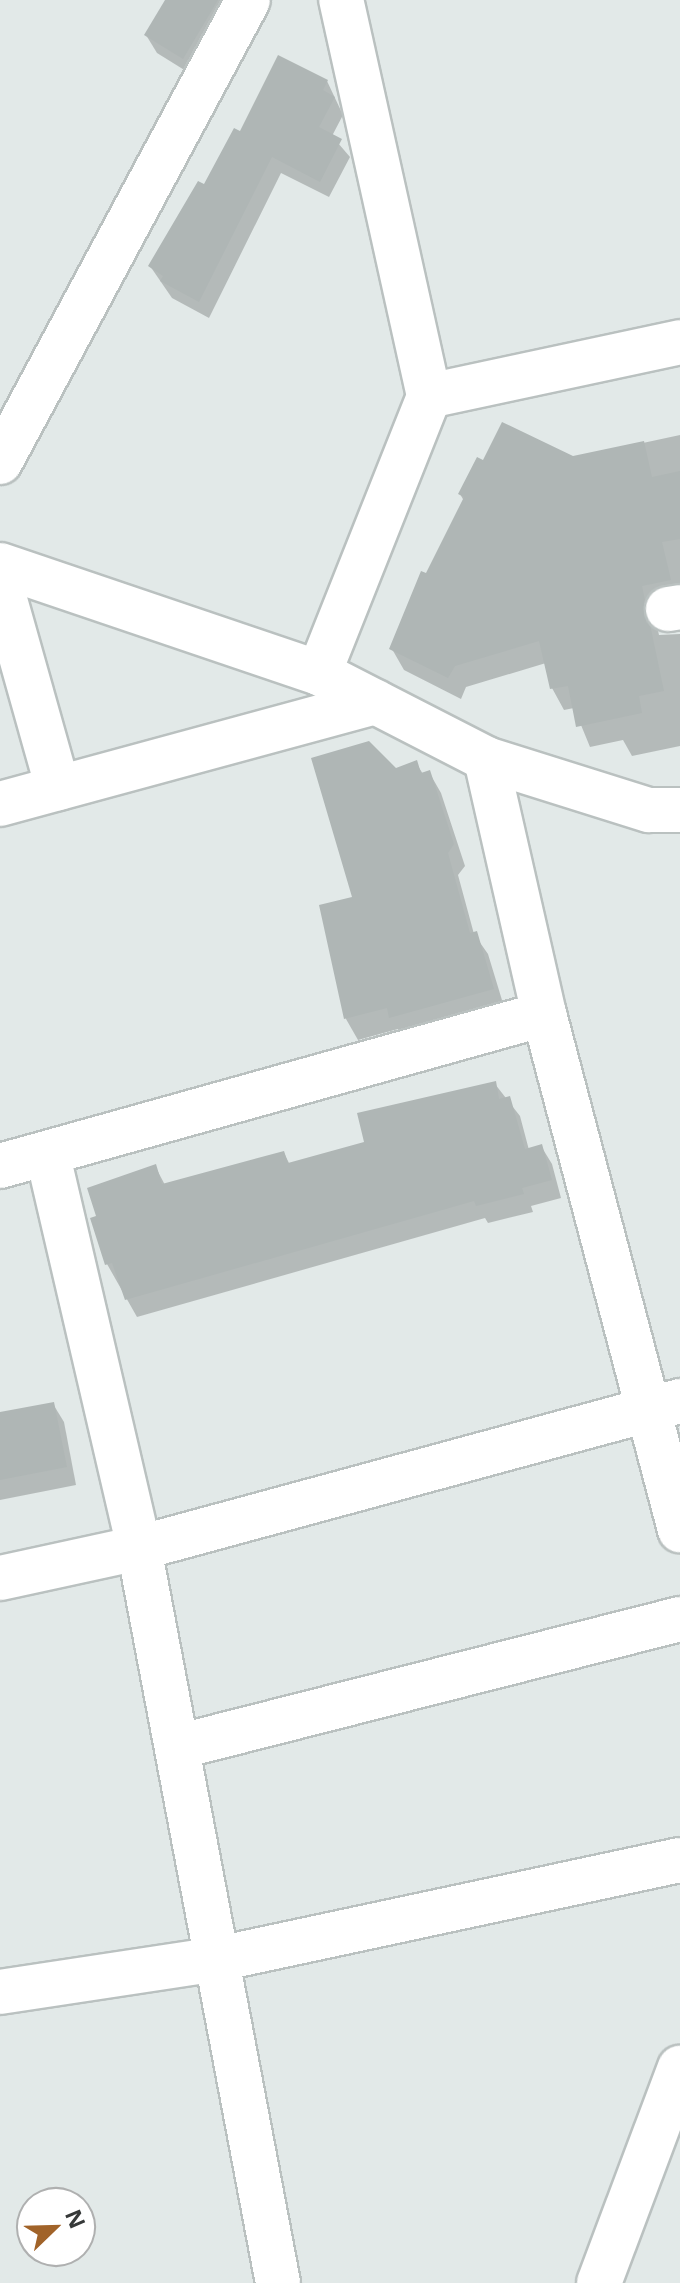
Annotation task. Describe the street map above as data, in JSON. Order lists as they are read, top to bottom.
{
  "north": "top right"
}
